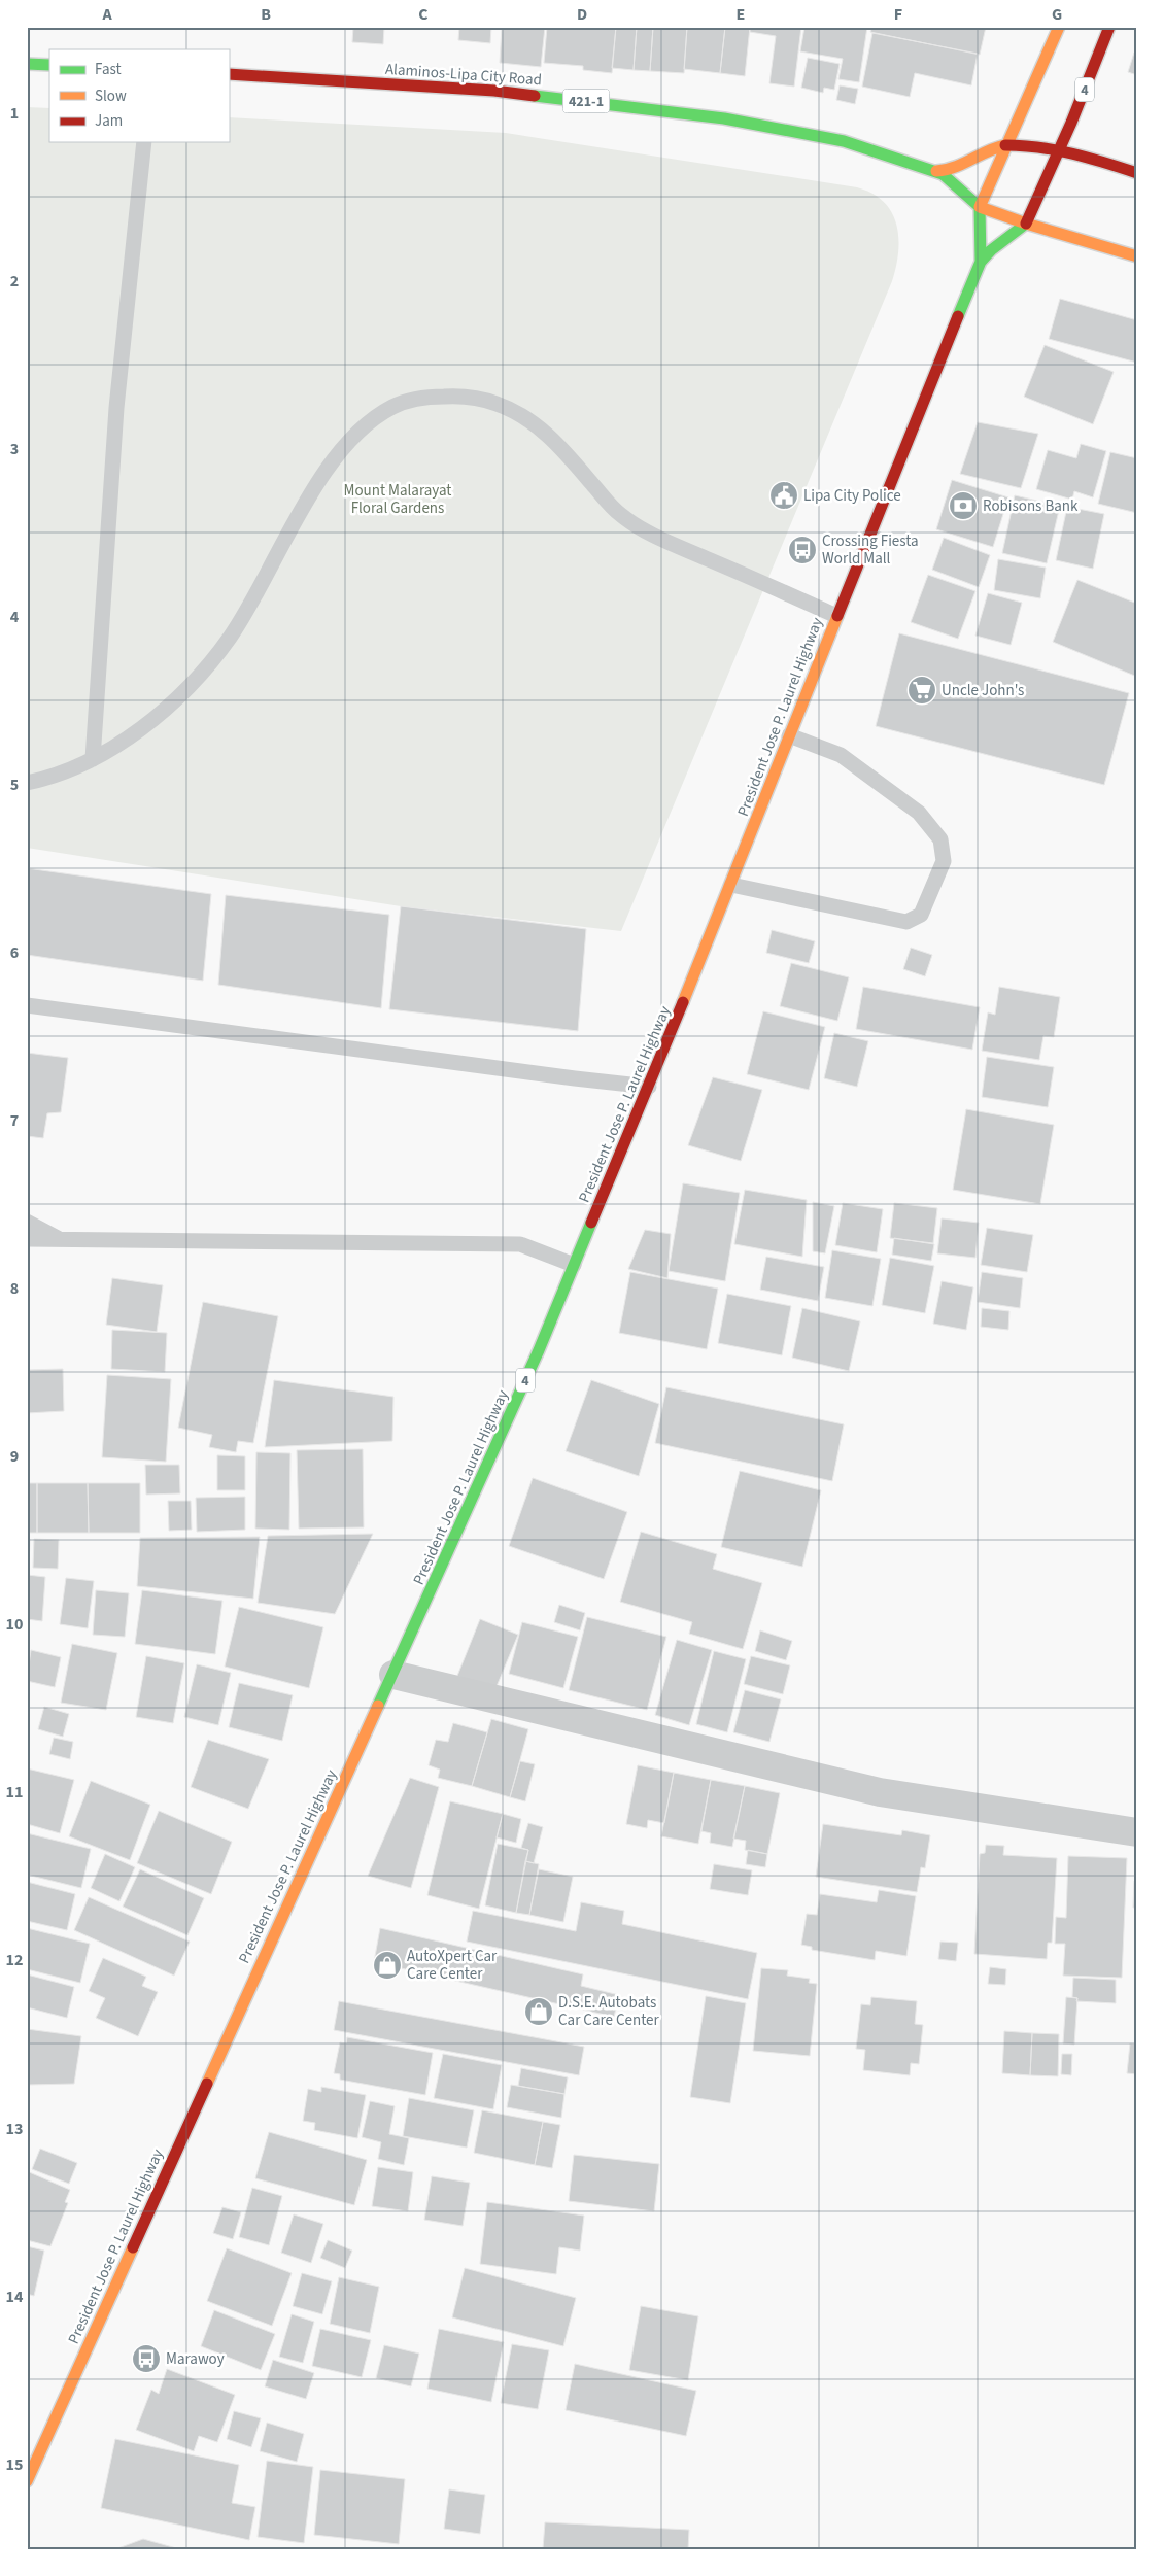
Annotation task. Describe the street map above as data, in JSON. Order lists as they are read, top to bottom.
{
  "streets": {
    "main road": [
      "Alaminos-Lipa City Road",
      "4",
      "421-1",
      "President Jose P. Laurel Highway"
    ]
  },
  "crossings": [
    ["Alaminos-Lipa City Road", "4"],
    ["Alaminos-Lipa City Road", "President Jose P. Laurel Highway"],
    ["4", "President Jose P. Laurel Highway"]
  ],
  "parks": ["Mount Malarayat Floral Gardens"],
  "places": {
    "public building": ["Lipa City Police"],
    "bank": ["Robisons Bank"],
    "bus stop": ["Crossing Fiesta World Mall", "Marawoy"],
    "supermarket": ["Uncle John's"],
    "shop": ["AutoXpert Car Care Center", "D.S.E. Autobats Car Care Center"]
  },
  "legend": ["Fast", "Slow", "Jam"],
  "grid": {
    "columns": [
      "A",
      "B",
      "C",
      "D",
      "E",
      "F",
      "G"
    ],
    "rows": [
      "1",
      "2",
      "3",
      "4",
      "5",
      "6",
      "7",
      "8",
      "9",
      "10",
      "11",
      "12",
      "13",
      "14",
      "15"
    ]
  }
}
